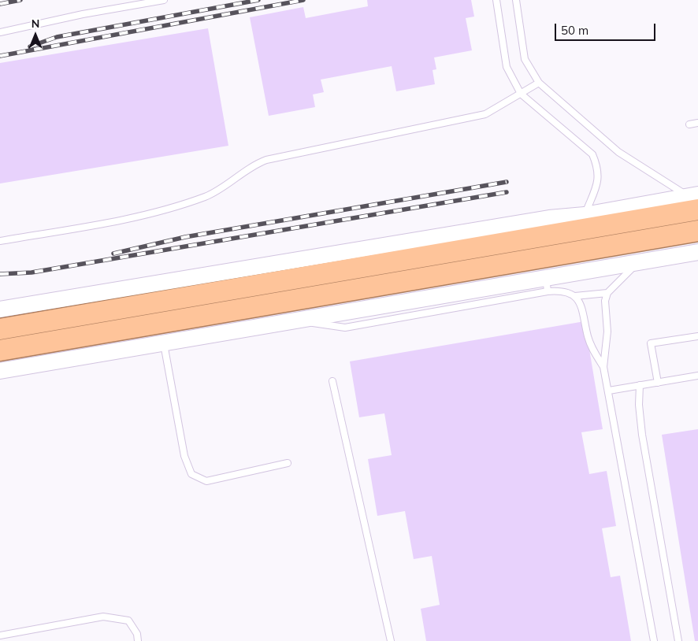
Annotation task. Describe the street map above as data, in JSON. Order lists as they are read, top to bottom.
{
  "scale_bar": "50 m",
  "north": "top"
}
